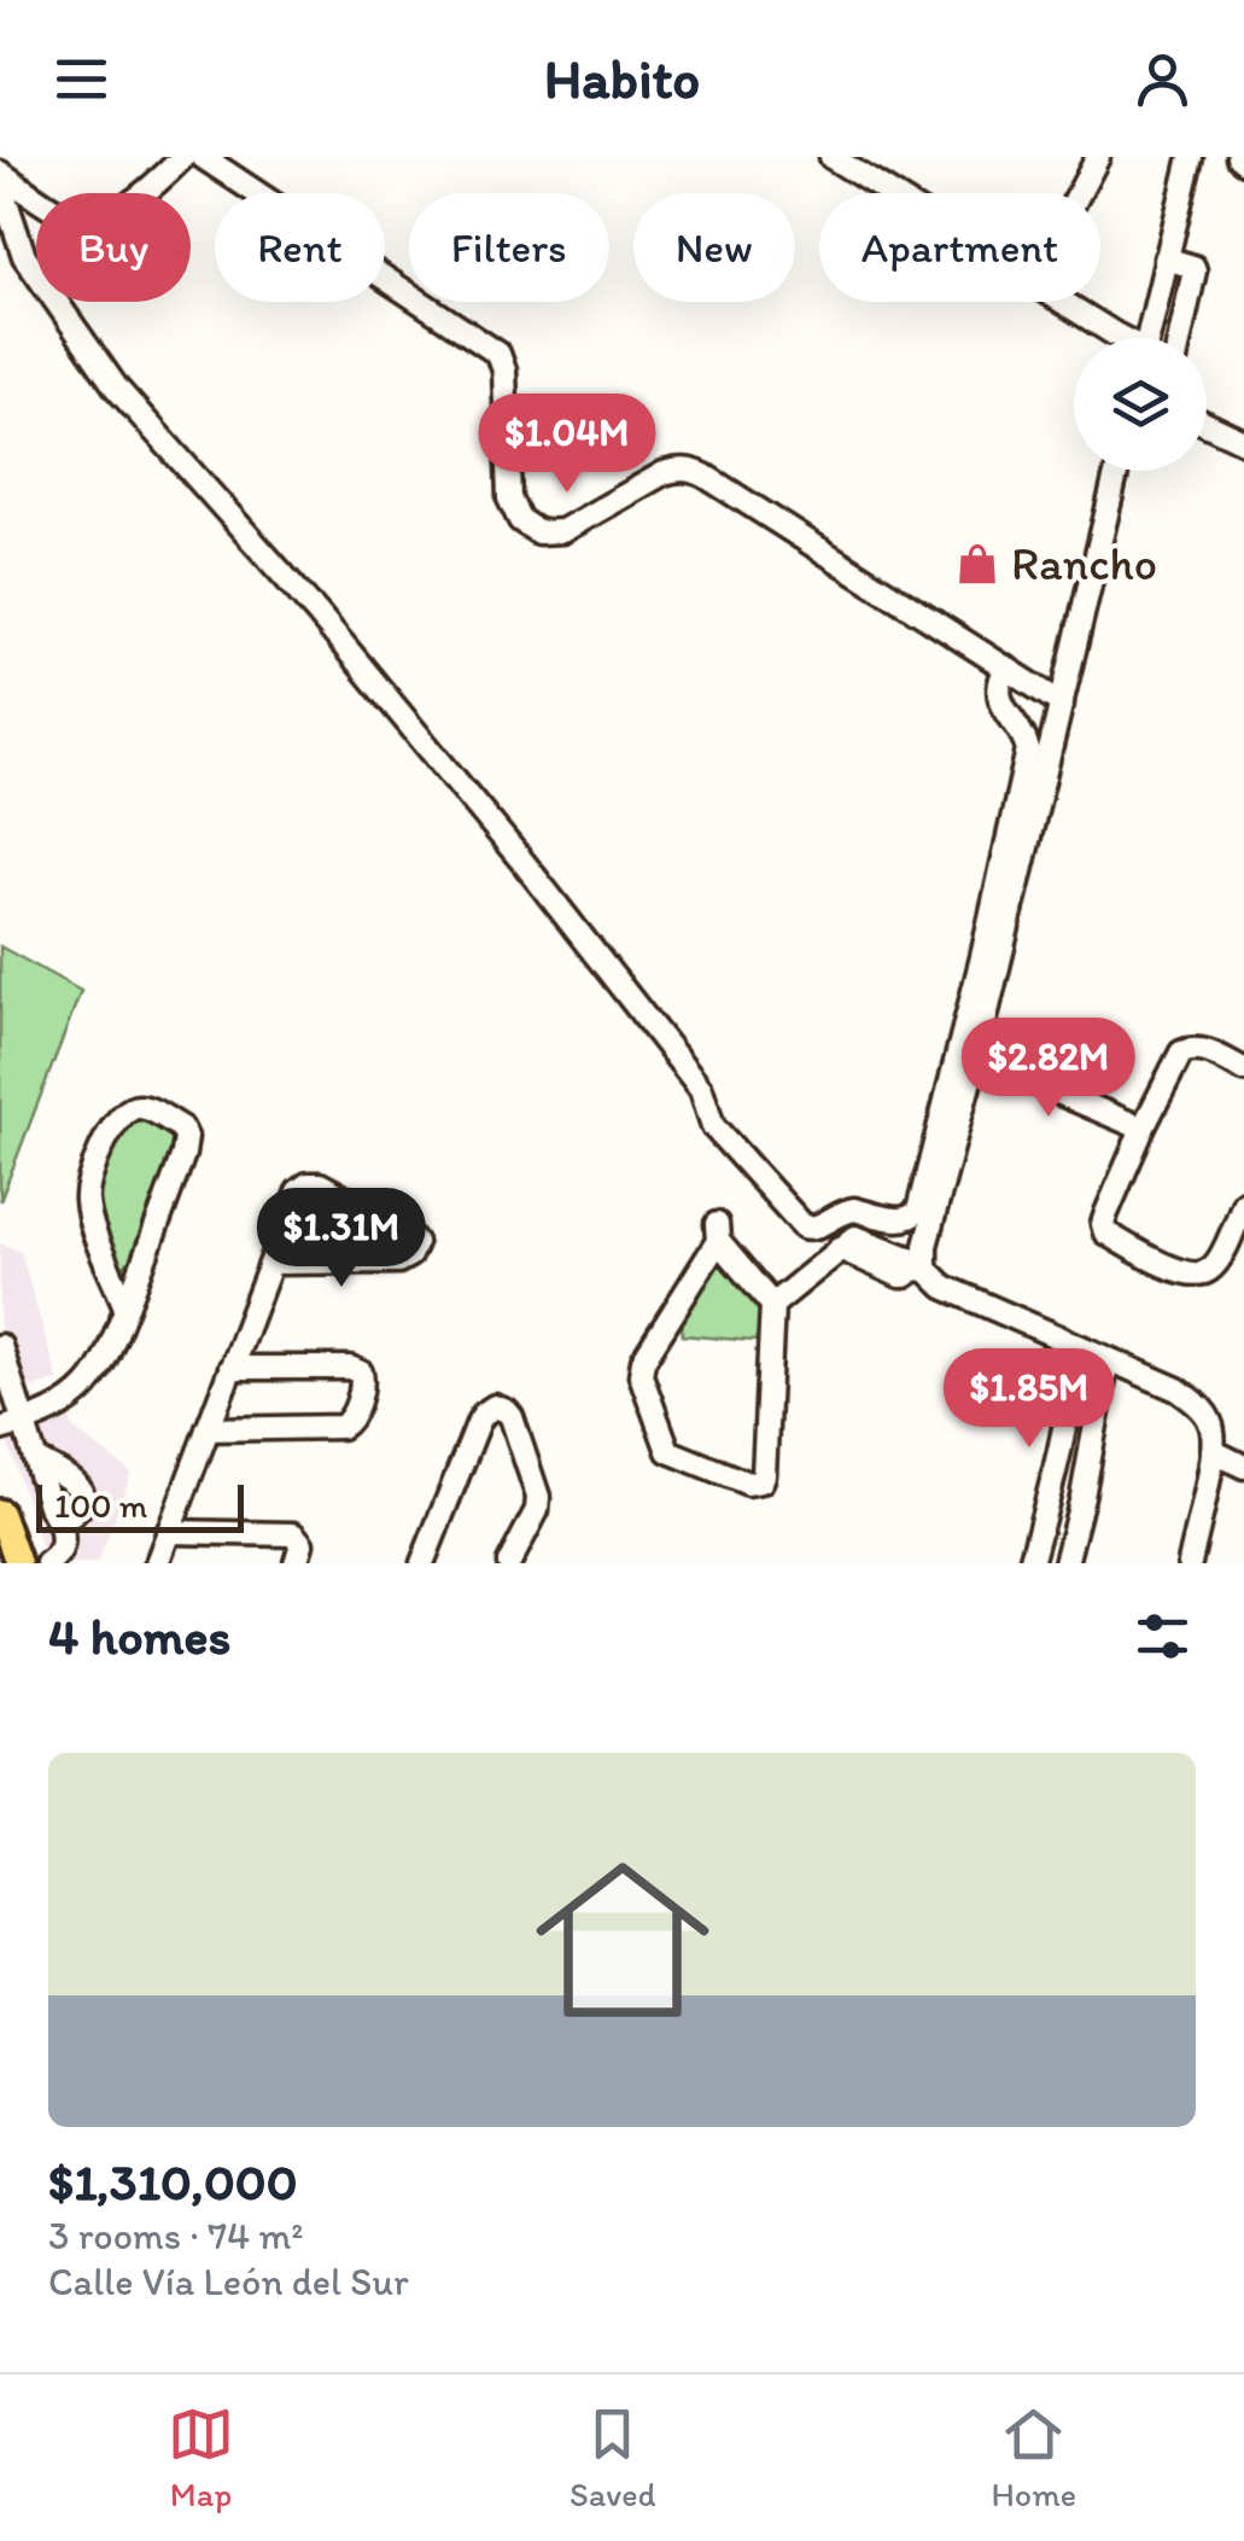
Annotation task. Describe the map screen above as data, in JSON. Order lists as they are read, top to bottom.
{
  "places": {
    "shop": ["Rancho"]
  },
  "scale_bar": "100 m",
  "page": {
    "header": "Habito",
    "chip": [
      "Buy",
      "Rent",
      "Filters",
      "New",
      "Apartment"
    ],
    "price": [
      "$1.04M",
      "$2.82M",
      "$1.31M",
      "$1.85M"
    ],
    "scale": "100 m",
    "heading": "4 homes",
    "list": [
      {
        "name": "$1,310,000",
        "note": "3 rooms · 74 m² · Calle Vía León del Sur"
      }
    ],
    "tabs": ["Map", "Saved", "Home"]
  }
}
